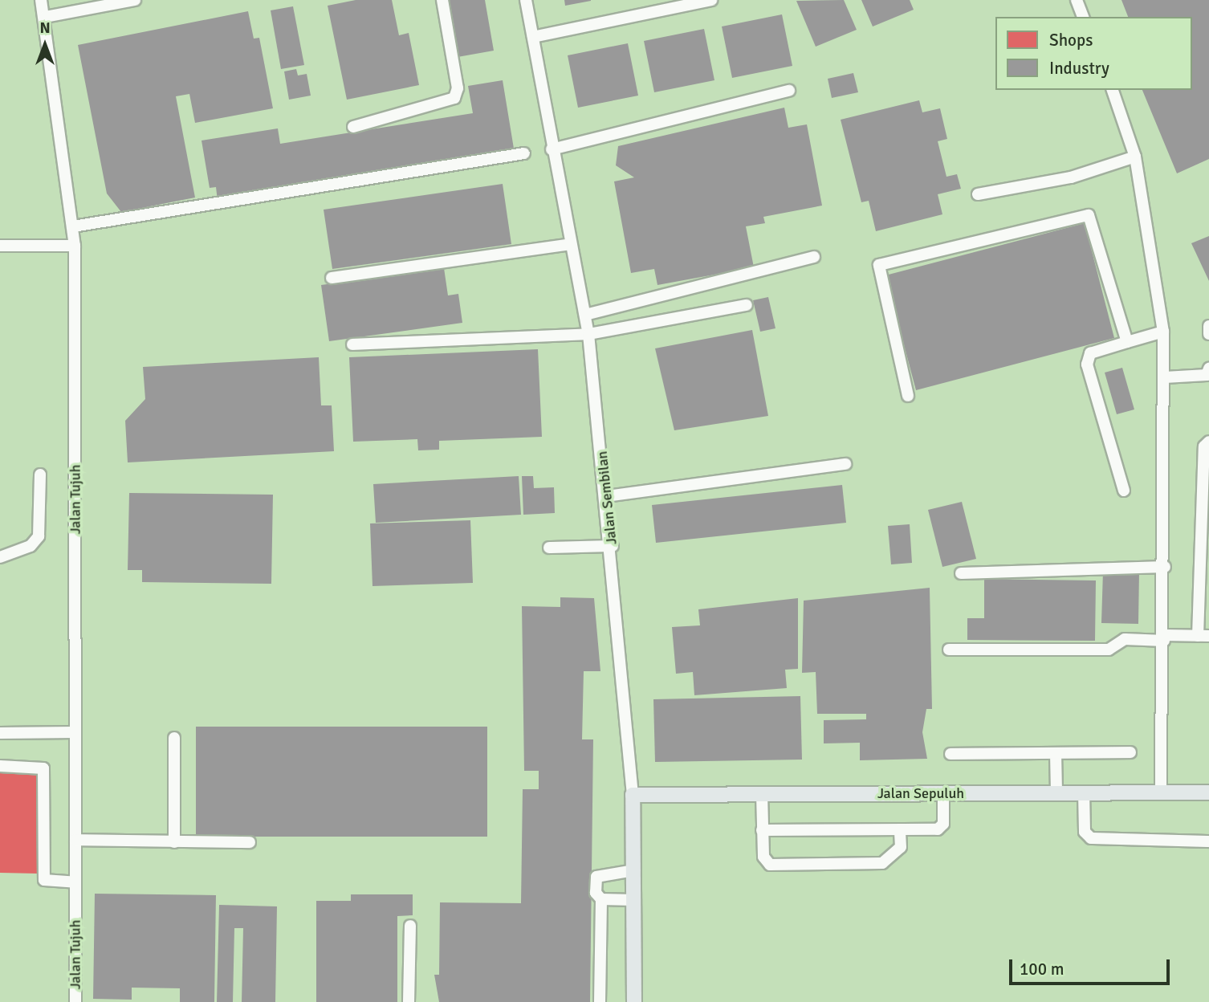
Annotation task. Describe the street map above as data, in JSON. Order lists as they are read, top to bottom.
{
  "streets": {
    "main road": ["Jalan Sembilan", "Jalan Sepuluh"],
    "street": ["Jalan Tujuh"]
  },
  "crossings": [
    ["Jalan Sembilan", "Jalan Sepuluh"]
  ],
  "legend": ["Shops", "Industry"],
  "scale_bar": "100 m",
  "north": "top"
}
